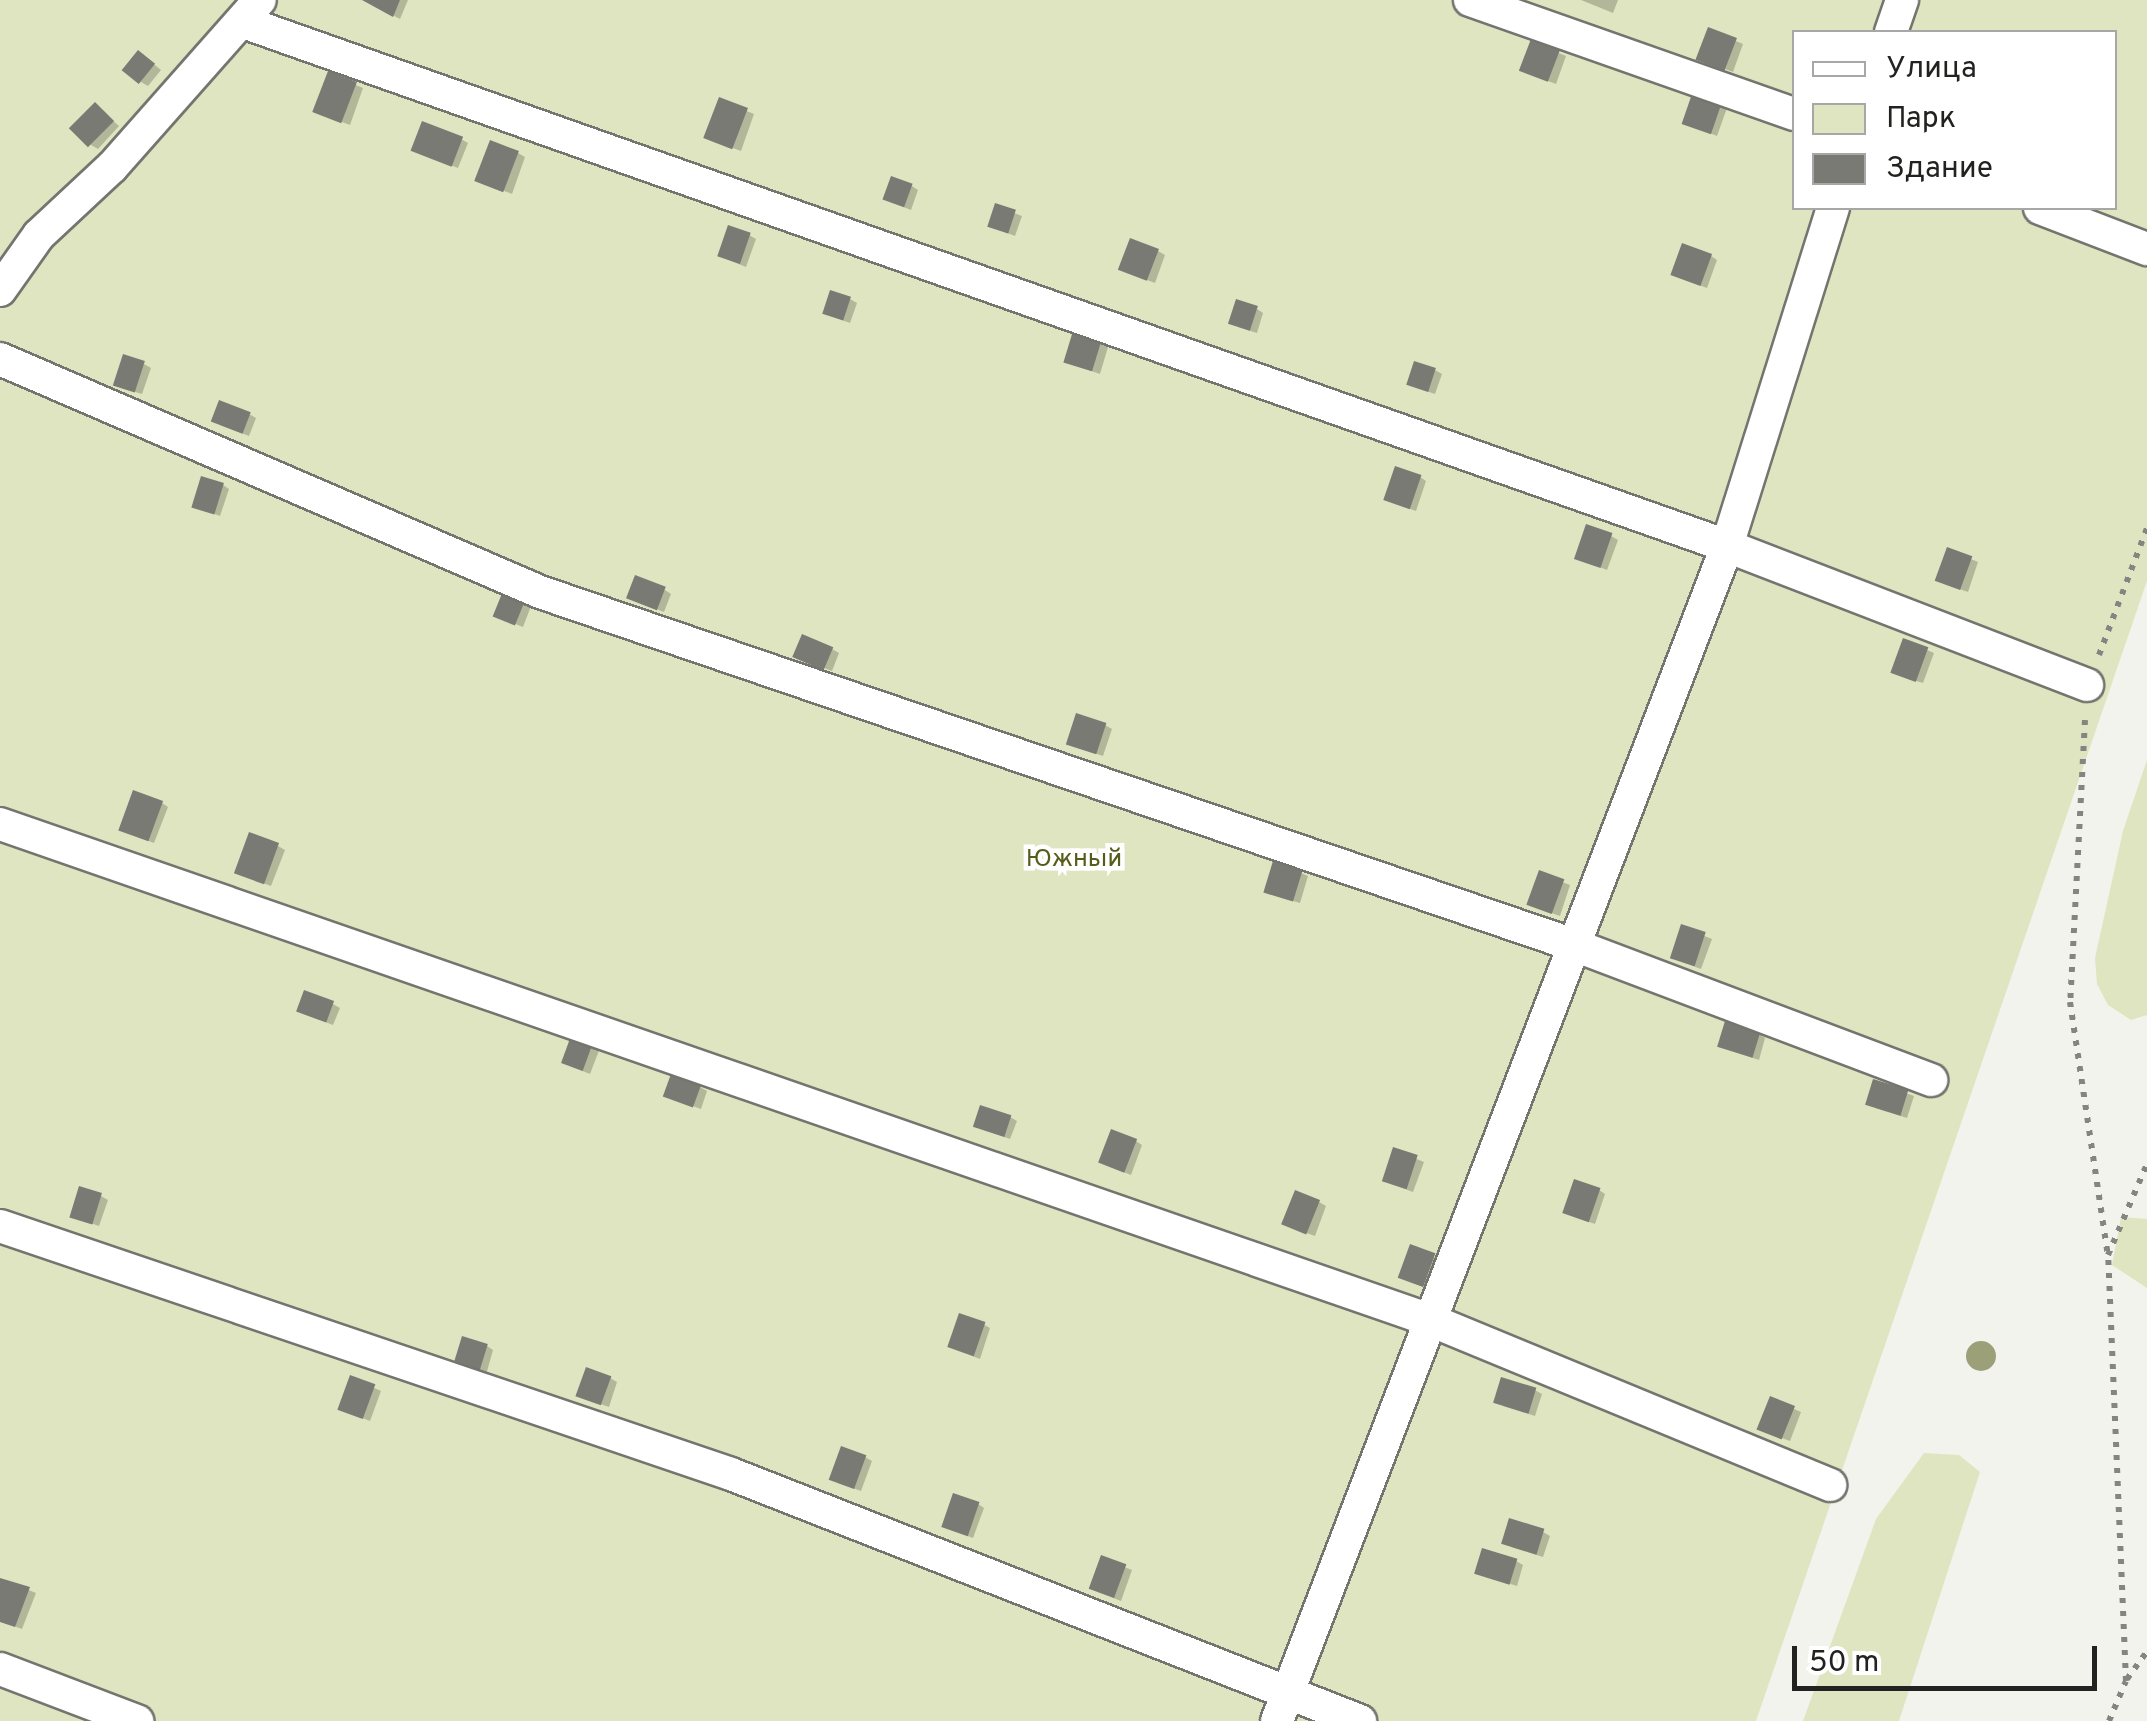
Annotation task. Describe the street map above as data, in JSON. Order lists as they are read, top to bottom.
{
  "parks": ["Южный"],
  "legend": ["Улица", "Парк", "Здание"],
  "scale_bar": "50 m"
}
